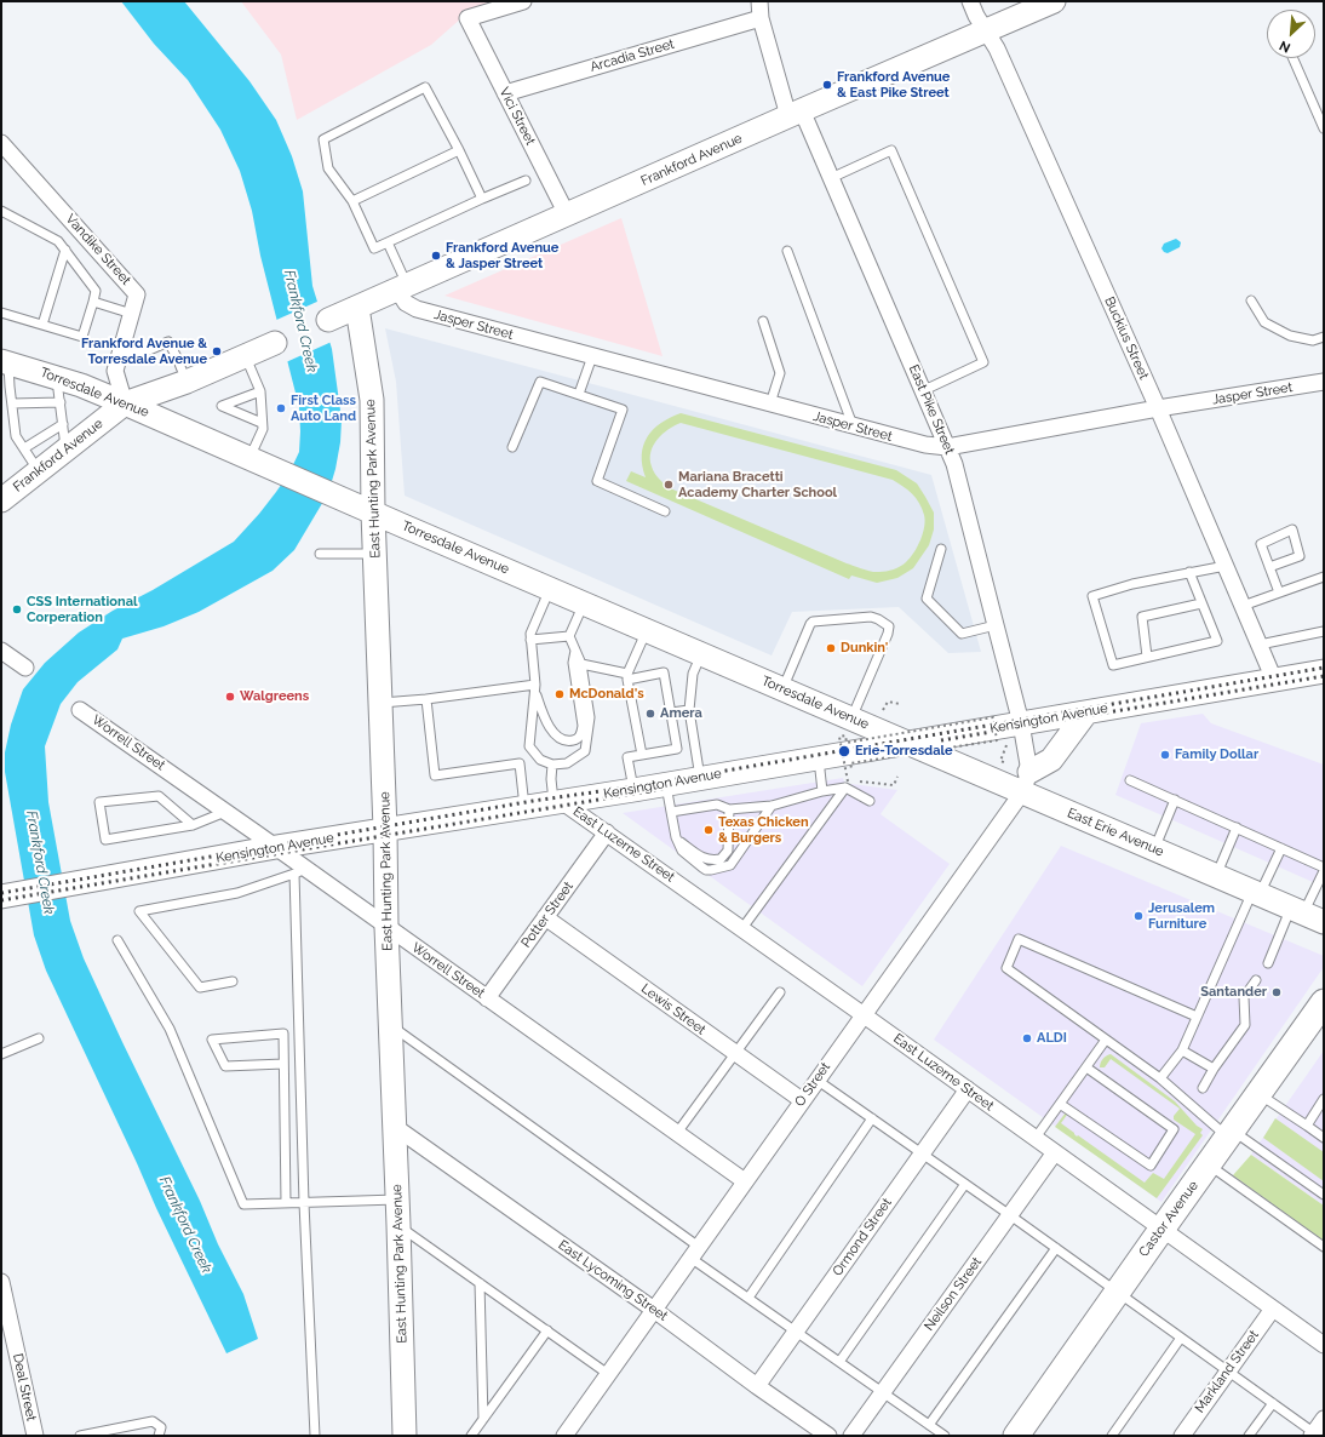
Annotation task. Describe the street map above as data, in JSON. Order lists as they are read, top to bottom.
{
  "streets": {
    "main road": [
      "Frankford Avenue",
      "Torresdale Avenue",
      "East Hunting Park Avenue",
      "Kensington Avenue",
      "East Erie Avenue",
      "Castor Avenue"
    ],
    "street": [
      "Arcadia Street",
      "Vici Street",
      "Vandike Street",
      "Jasper Street",
      "Buckius Street",
      "East Pike Street",
      "Worrell Street",
      "East Luzerne Street",
      "Potter Street",
      "Lewis Street",
      "O Street",
      "Ormond Street",
      "East Lycoming Street",
      "Neilson Street",
      "Markland Street",
      "Deal Street"
    ]
  },
  "crossings": [
    ["Arcadia Street", "Vici Street"],
    ["Arcadia Street", "East Pike Street"],
    ["Vici Street", "Frankford Avenue"],
    ["Frankford Avenue", "Vandike Street"],
    ["Frankford Avenue", "Jasper Street"],
    ["Frankford Avenue", "Buckius Street"],
    ["Frankford Avenue", "Torresdale Avenue"],
    ["Frankford Avenue", "East Pike Street"],
    ["Frankford Avenue", "East Hunting Park Avenue"],
    ["Vandike Street", "Torresdale Avenue"],
    ["Jasper Street", "Buckius Street"],
    ["Jasper Street", "East Pike Street"],
    ["Buckius Street", "Kensington Avenue"],
    ["Torresdale Avenue", "East Hunting Park Avenue"],
    ["Torresdale Avenue", "Kensington Avenue"],
    ["Torresdale Avenue", "East Erie Avenue"],
    ["East Pike Street", "Kensington Avenue"],
    ["East Hunting Park Avenue", "Kensington Avenue"],
    ["East Hunting Park Avenue", "Worrell Street"],
    ["East Hunting Park Avenue", "East Lycoming Street"],
    ["Kensington Avenue", "Worrell Street"],
    ["Kensington Avenue", "East Erie Avenue"],
    ["Kensington Avenue", "East Luzerne Street"],
    ["Worrell Street", "Potter Street"],
    ["Worrell Street", "O Street"],
    ["East Erie Avenue", "O Street"],
    ["East Luzerne Street", "Potter Street"],
    ["East Luzerne Street", "O Street"],
    ["East Luzerne Street", "Castor Avenue"],
    ["East Luzerne Street", "Ormond Street"],
    ["East Luzerne Street", "Neilson Street"],
    ["East Luzerne Street", "Markland Street"],
    ["Potter Street", "Lewis Street"],
    ["Lewis Street", "O Street"],
    ["O Street", "East Lycoming Street"],
    ["Ormond Street", "East Lycoming Street"]
  ],
  "water": ["Frankford Creek"],
  "places": [
    "Frankford Avenue & East Pike Street",
    "Frankford Avenue & Jasper Street",
    "Frankford Avenue & Torresdale Avenue",
    "First Class Auto Land",
    "Mariana Bracetti Academy Charter School",
    "CSS International Corperation",
    "Dunkin'",
    "McDonald's",
    "Walgreens",
    "Amera",
    "Erie-Torresdale",
    "Family Dollar",
    "Texas Chicken & Burgers",
    "Jerusalem Furniture",
    "Santander",
    "ALDI"
  ],
  "north": "bottom left"
}
